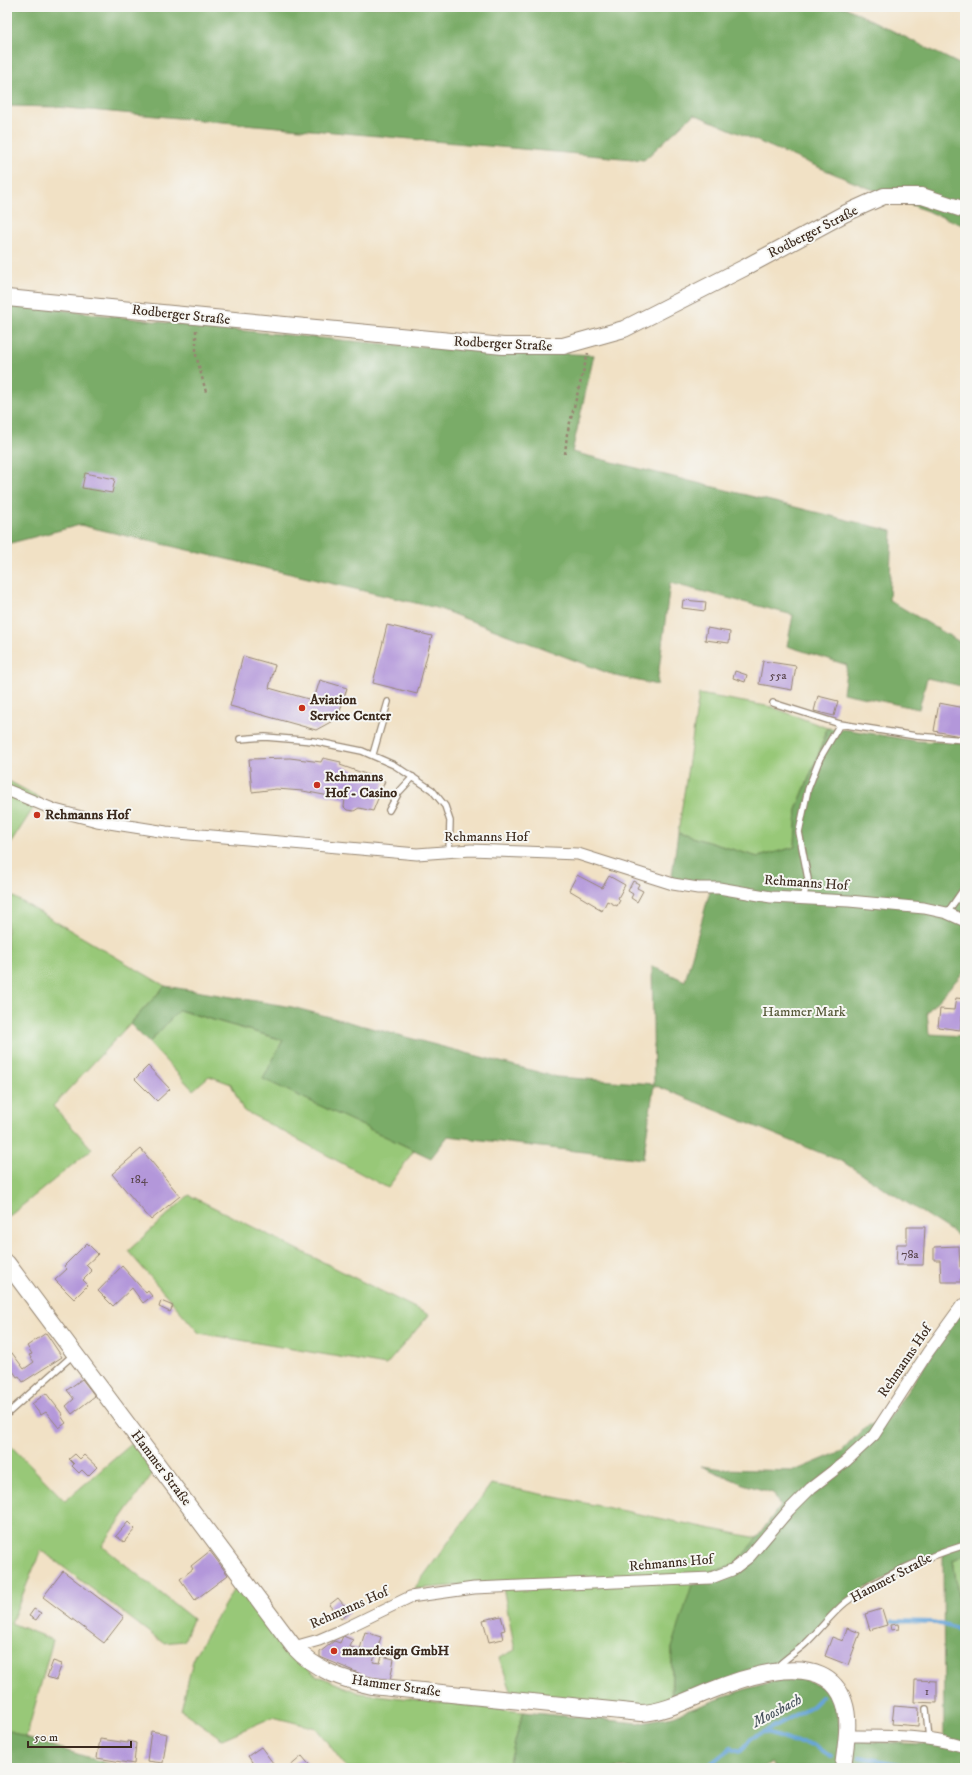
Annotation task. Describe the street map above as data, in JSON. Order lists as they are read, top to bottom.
{
  "streets": {
    "main road": ["Rodberger Straße", "Hammer Straße"],
    "street": ["Rehmanns Hof"]
  },
  "crossings": [
    ["Rehmanns Hof", "Hammer Straße"]
  ],
  "water": ["Moosbach"],
  "parks": ["Hammer Mark"],
  "places": [
    "Aviation Service Center",
    "Rehmanns Hof - Casino",
    "Rehmanns Hof",
    "manxdesign GmbH"
  ],
  "house_numbers": [
    "55a",
    "184",
    "78a",
    "1"
  ],
  "scale_bar": "50 m"
}
